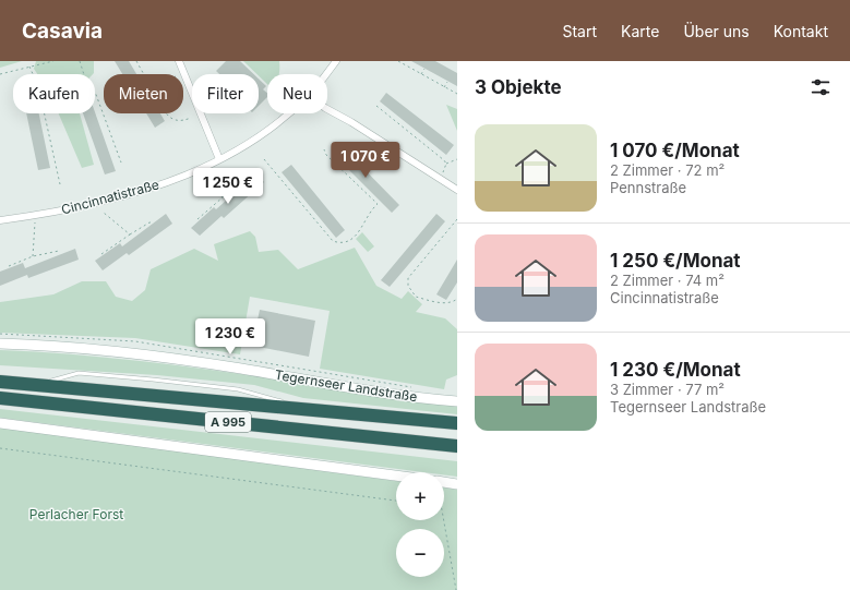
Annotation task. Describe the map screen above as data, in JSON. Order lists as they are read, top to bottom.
{
  "streets": {
    "highway": ["A 995"],
    "main road": ["Tegernseer Landstraße"],
    "street": ["Cincinnatistraße"]
  },
  "parks": ["Perlacher Forst"],
  "page": {
    "header": "Casavia",
    "nav": [
      "Start",
      "Karte",
      "Über uns",
      "Kontakt"
    ],
    "heading": "3 Objekte",
    "chip": [
      "Kaufen",
      "Mieten",
      "Filter",
      "Neu"
    ],
    "list": [
      {
        "name": "1 070 €/Monat",
        "note": "2 Zimmer · 72 m² · Pennstraße"
      },
      {
        "name": "1 250 €/Monat",
        "note": "2 Zimmer · 74 m² · Cincinnatistraße"
      },
      {
        "name": "1 230 €/Monat",
        "note": "3 Zimmer · 77 m² · Tegernseer Landstraße"
      }
    ],
    "price": ["1 070 €", "1 250 €", "1 230 €"],
    "map_buttons": ["+", "−"]
  }
}
